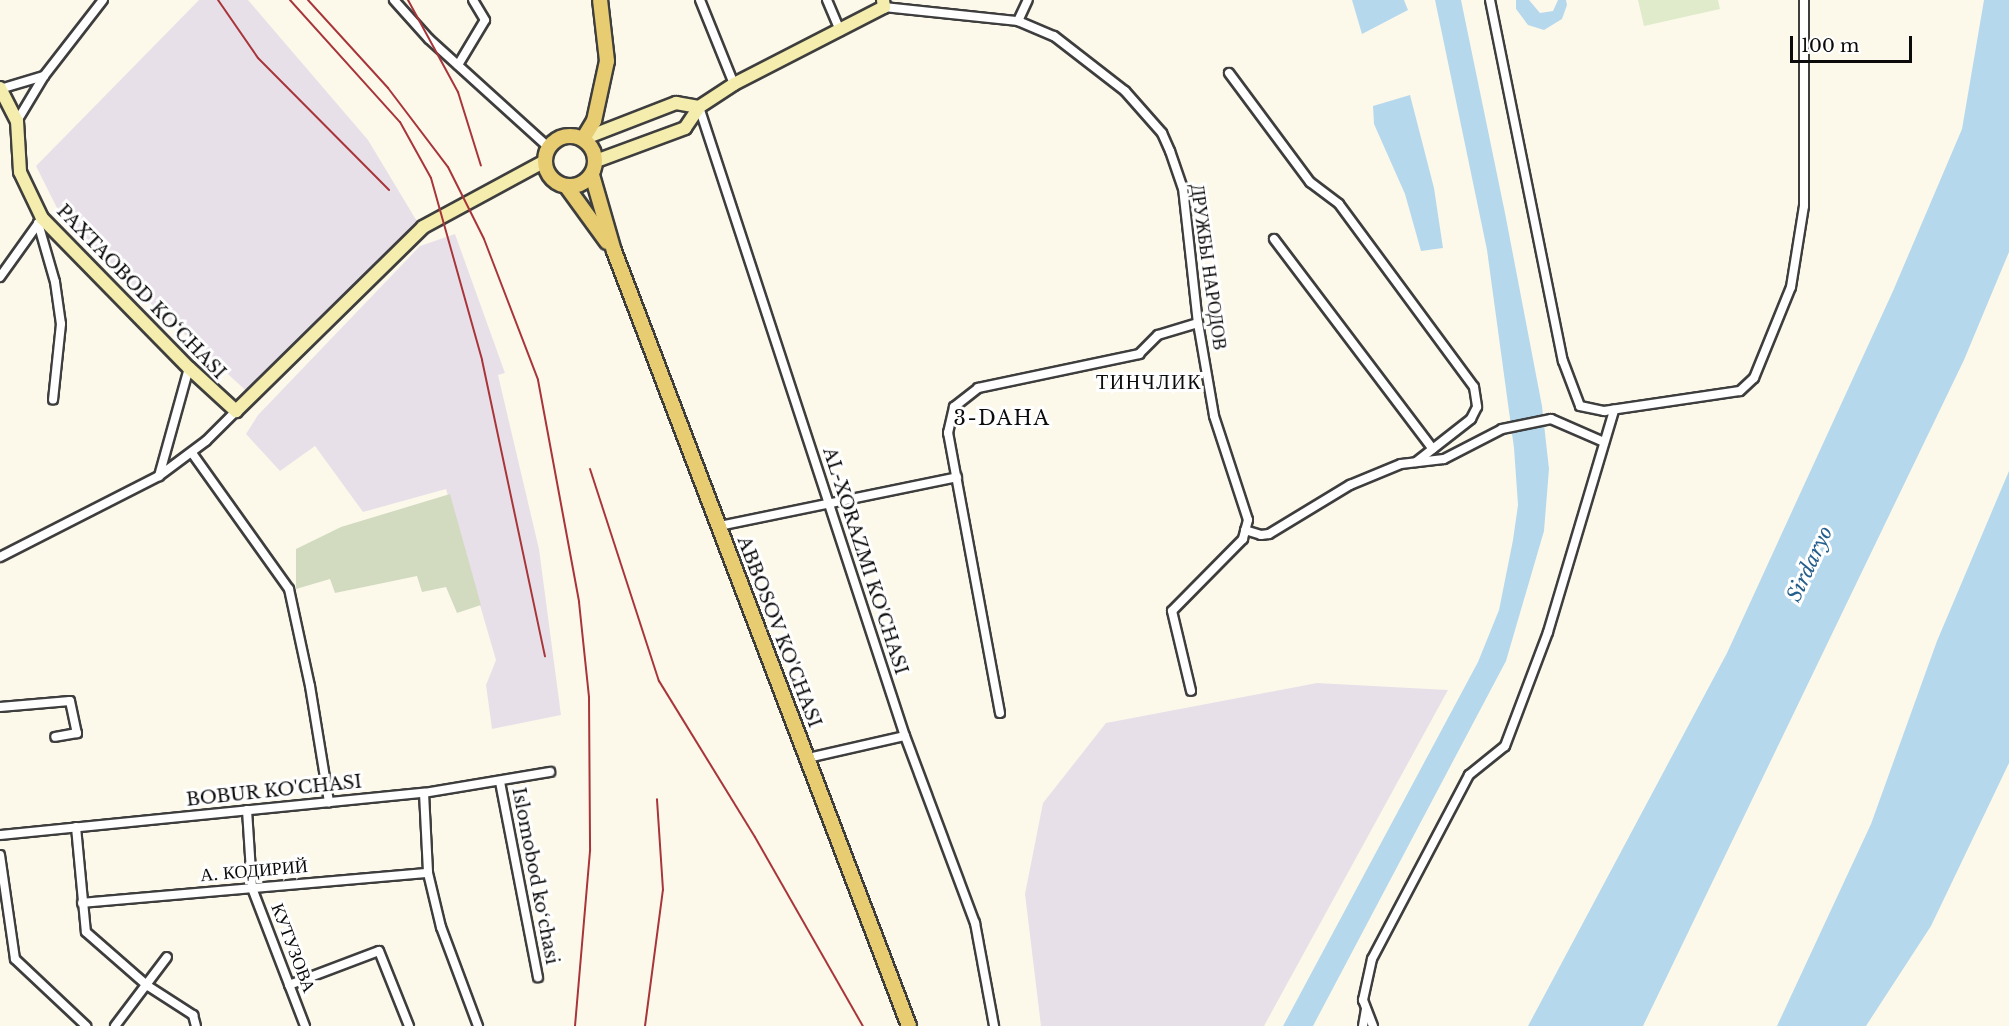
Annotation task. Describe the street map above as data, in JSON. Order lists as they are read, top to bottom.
{
  "streets": {
    "main road": ["ABBOSOV KO'CHASI"],
    "street": [
      "ДРУЖБЫ НАРОДОВ",
      "PAXTAOBOD KO‘CHASI",
      "AL-XORAZMI KO'CHASI",
      "BOBUR KO'CHASI",
      "А. КОДИРИЙ",
      "Islomobod koʻchasi",
      "КУТУЗОВА"
    ]
  },
  "crossings": [
    ["BOBUR KO'CHASI", "Islomobod koʻchasi"],
    ["BOBUR KO'CHASI", "КУТУЗОВА"],
    ["А. КОДИРИЙ", "КУТУЗОВА"]
  ],
  "districts": ["ТИНЧЛИК", "3-DAHA"],
  "water": ["Sirdaryo"],
  "scale_bar": "100 m"
}
